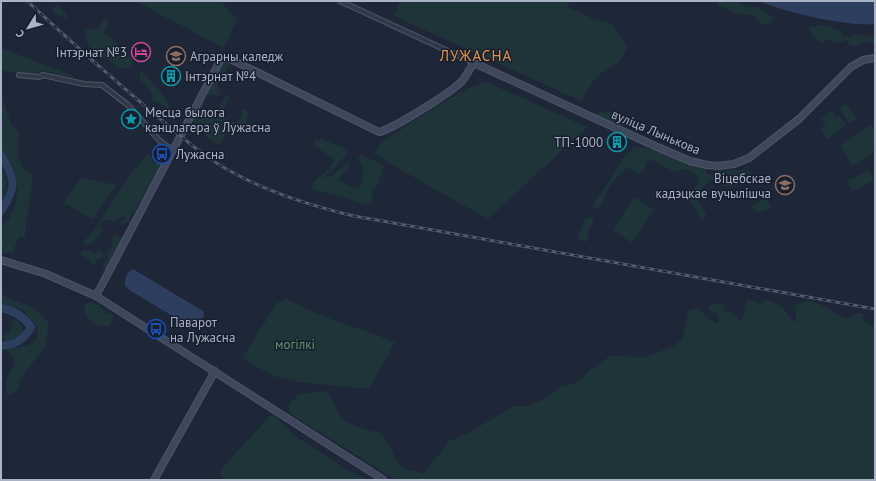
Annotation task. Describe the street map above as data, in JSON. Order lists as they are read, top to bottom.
{
  "streets": {
    "street": ["вуліца Лынькова"]
  },
  "districts": ["ЛУЖАСНА"],
  "parks": ["могілкі"],
  "places": {
    "hotel": ["Інтэрнат №3"],
    "school or university": ["Аграрны каледж", "Віцебскае кадэцкае вучылішча"],
    "building": ["Інтэрнат №4", "ТП-1000"],
    "place": ["Месца былога канцлагера ў Лужасна"],
    "bus stop": ["Лужасна", "Паварот на Лужасна"]
  },
  "north": "bottom left"
}
